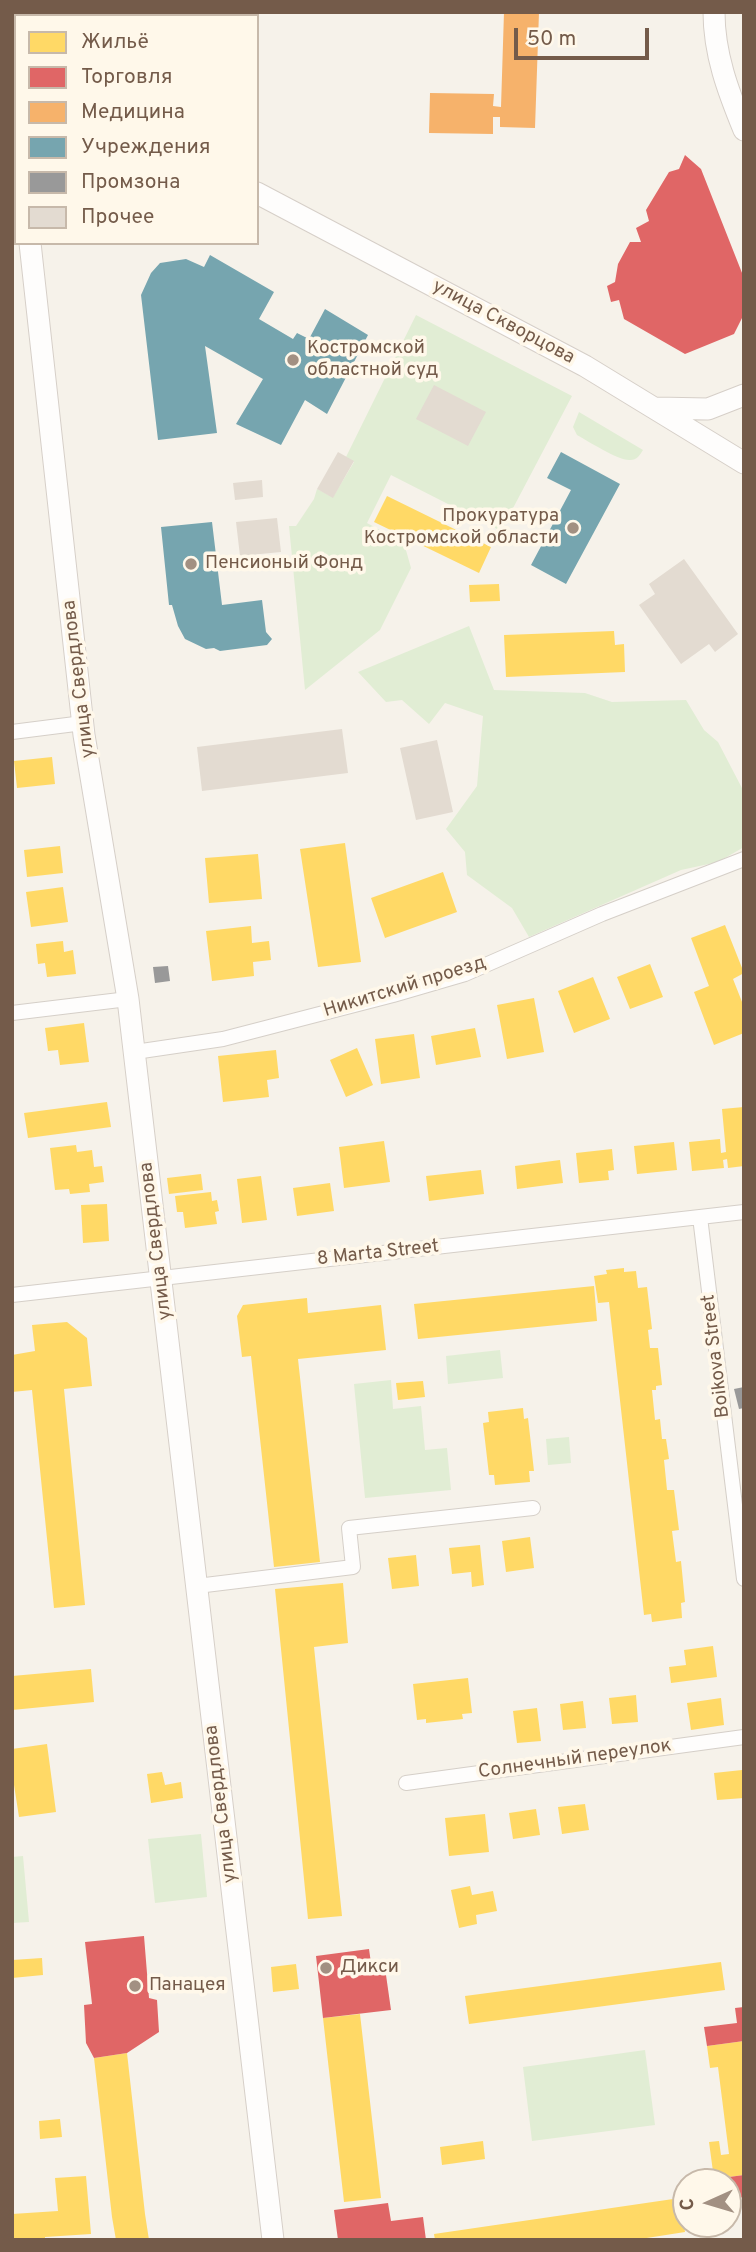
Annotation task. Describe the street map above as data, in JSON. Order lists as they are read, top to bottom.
{
  "streets": {
    "street": [
      "улица Скворцова",
      "улица Свердлова",
      "Никитский проезд",
      "8 Marta Street",
      "Boikova Street",
      "Солнечный переулок"
    ]
  },
  "crossings": [
    ["улица Свердлова", "Никитский проезд"],
    ["улица Свердлова", "8 Marta Street"],
    ["8 Marta Street", "Boikova Street"]
  ],
  "places": [
    "Костромской областной суд",
    "Прокуратура Костромской области",
    "Пенсионый Фонд",
    "Дикси",
    "Панацея"
  ],
  "legend": [
    "Жильё",
    "Торговля",
    "Медицина",
    "Учреждения",
    "Промзона",
    "Прочее"
  ],
  "scale_bar": "50 m",
  "north": "left"
}
